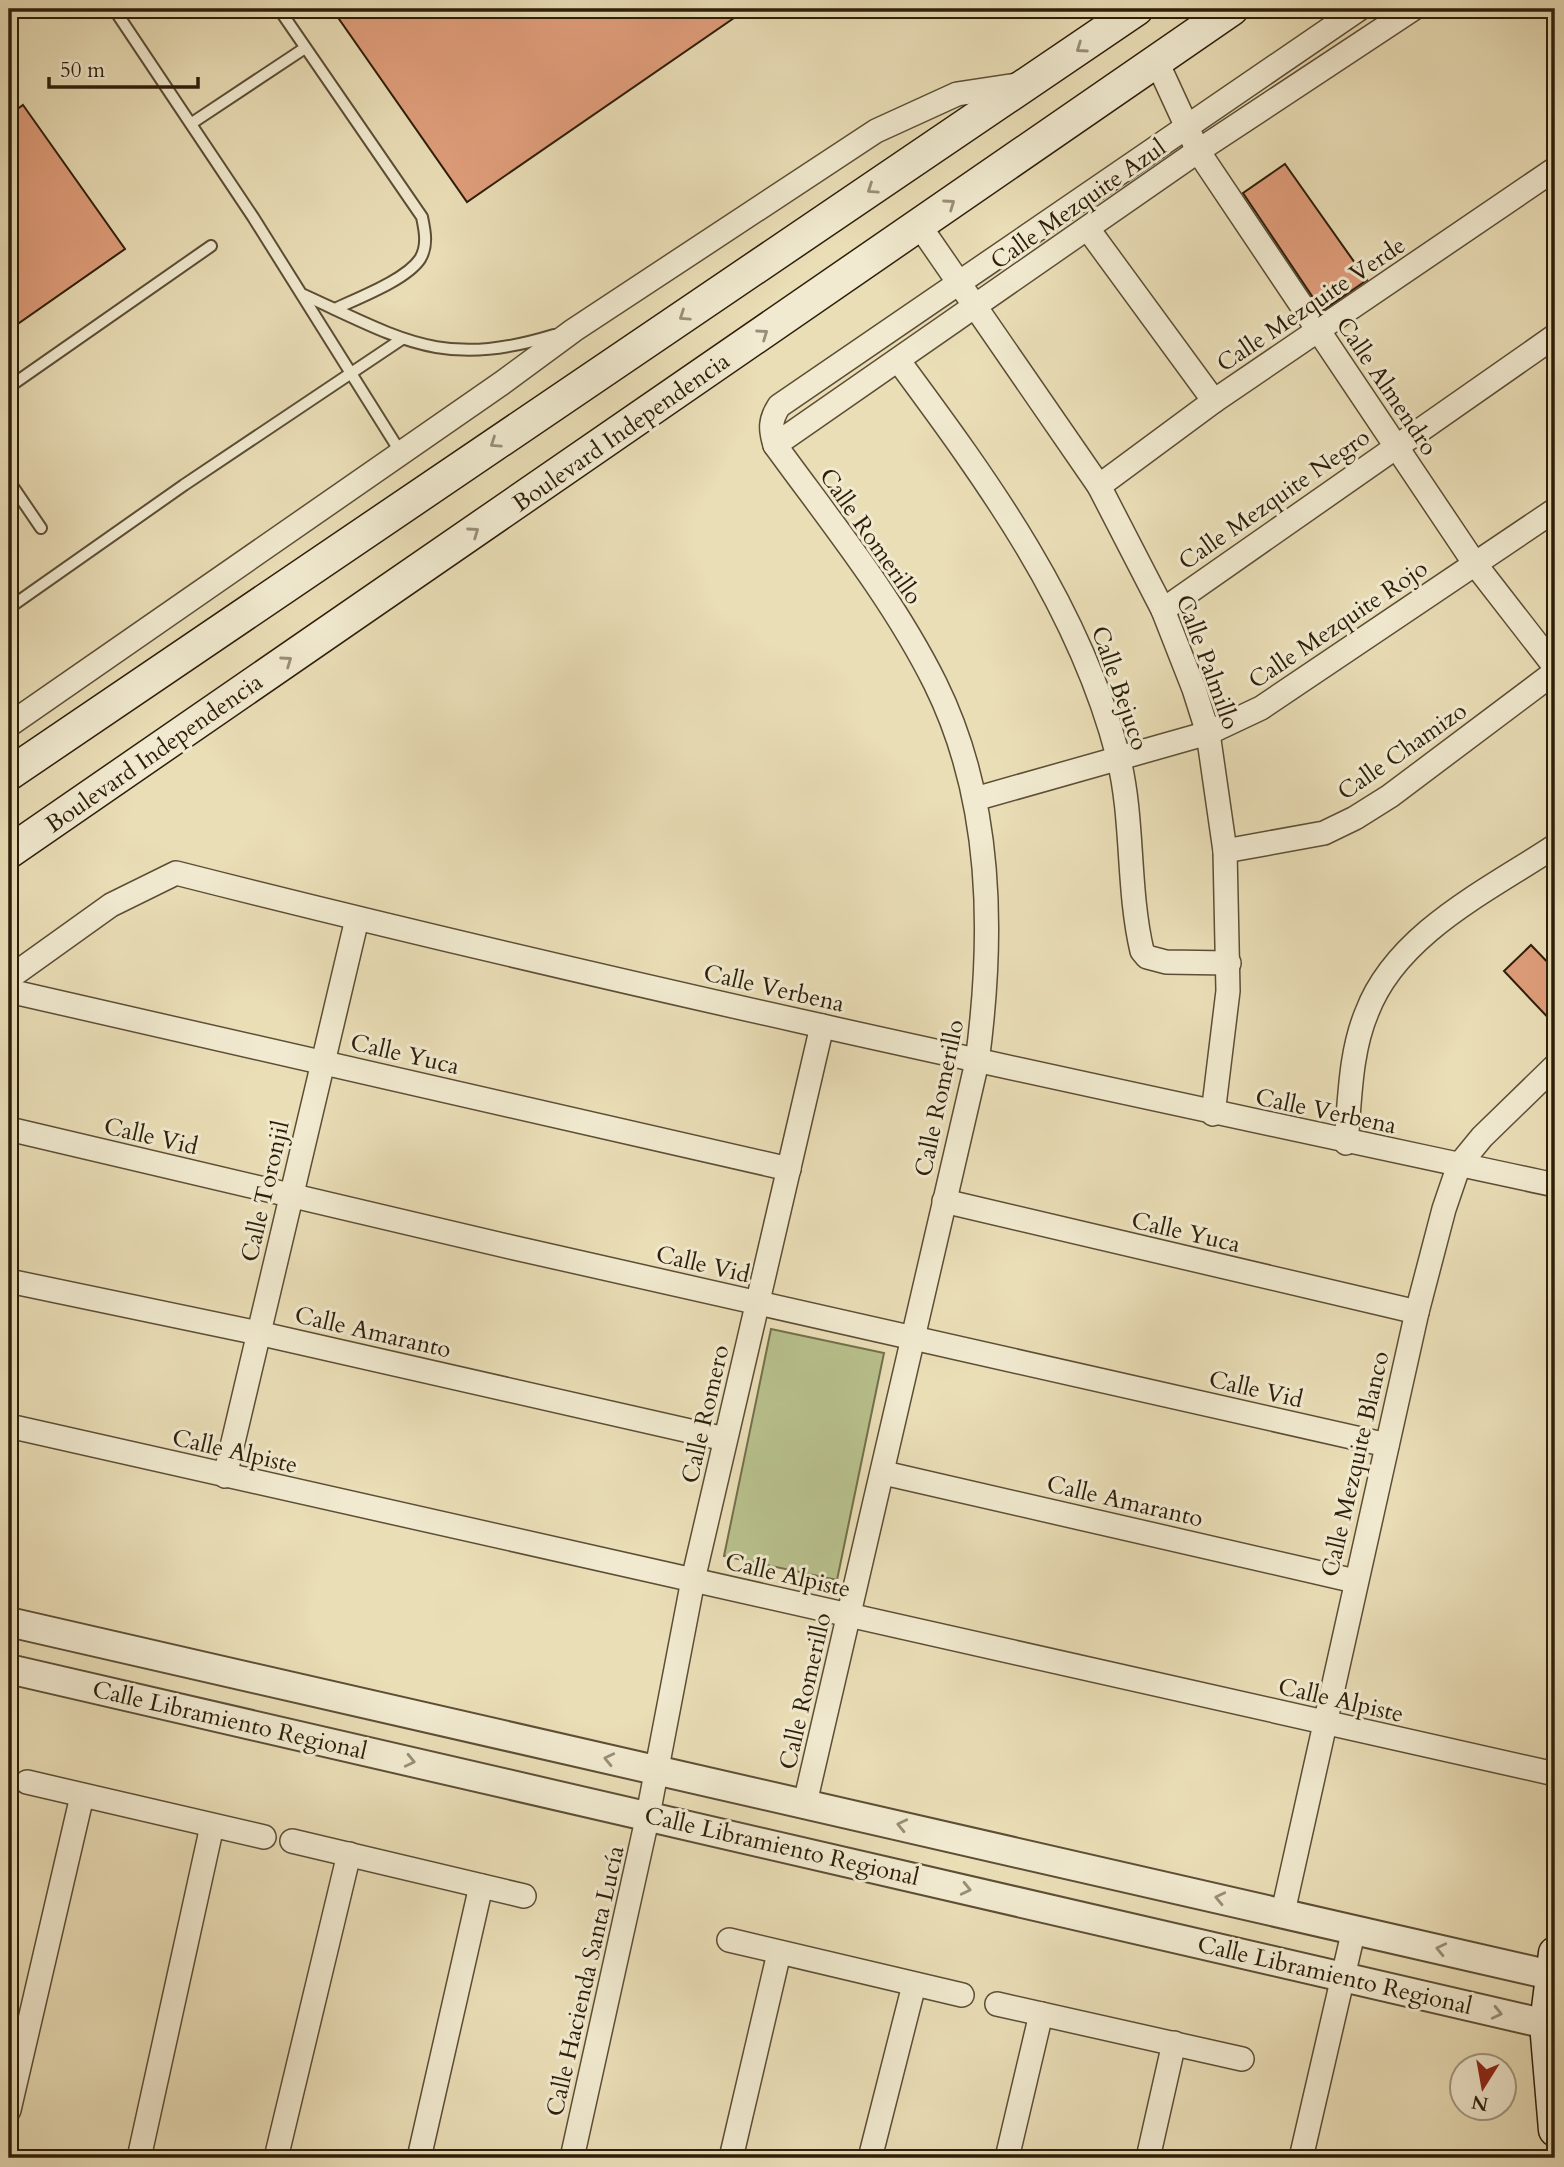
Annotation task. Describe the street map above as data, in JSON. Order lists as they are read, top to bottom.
{
  "streets": {
    "main road": ["Boulevard Independencia"],
    "street": [
      "Calle Mezquite Azul",
      "Calle Mezquite Verde",
      "Calle Almendro",
      "Calle Mezquite Negro",
      "Calle Romerillo",
      "Calle Mezquite Rojo",
      "Calle Palmillo",
      "Calle Bejuco",
      "Calle Chamizo",
      "Calle Verbena",
      "Calle Yuca",
      "Calle Vid",
      "Calle Toronjil",
      "Calle Amaranto",
      "Calle Romero",
      "Calle Alpiste",
      "Calle Mezquite Blanco",
      "Calle Libramiento Regional",
      "Calle Hacienda Santa Lucía"
    ]
  },
  "crossings": [
    ["Calle Mezquite Azul", "Calle Almendro"],
    ["Calle Mezquite Azul", "Calle Romerillo"],
    ["Calle Mezquite Azul", "Calle Palmillo"],
    ["Calle Mezquite Azul", "Calle Bejuco"],
    ["Calle Mezquite Verde", "Calle Almendro"],
    ["Calle Mezquite Verde", "Calle Palmillo"],
    ["Calle Almendro", "Boulevard Independencia"],
    ["Calle Almendro", "Calle Mezquite Negro"],
    ["Calle Almendro", "Calle Mezquite Rojo"],
    ["Calle Almendro", "Calle Chamizo"],
    ["Boulevard Independencia", "Calle Palmillo"],
    ["Calle Mezquite Negro", "Calle Palmillo"],
    ["Calle Romerillo", "Calle Mezquite Rojo"],
    ["Calle Romerillo", "Calle Verbena"],
    ["Calle Romerillo", "Calle Yuca"],
    ["Calle Romerillo", "Calle Vid"],
    ["Calle Romerillo", "Calle Amaranto"],
    ["Calle Romerillo", "Calle Alpiste"],
    ["Calle Romerillo", "Calle Libramiento Regional"],
    ["Calle Mezquite Rojo", "Calle Palmillo"],
    ["Calle Mezquite Rojo", "Calle Bejuco"],
    ["Calle Palmillo", "Calle Bejuco"],
    ["Calle Palmillo", "Calle Chamizo"],
    ["Calle Palmillo", "Calle Verbena"],
    ["Calle Verbena", "Calle Toronjil"],
    ["Calle Verbena", "Calle Romero"],
    ["Calle Verbena", "Calle Mezquite Blanco"],
    ["Calle Yuca", "Calle Toronjil"],
    ["Calle Yuca", "Calle Romero"],
    ["Calle Yuca", "Calle Mezquite Blanco"],
    ["Calle Vid", "Calle Toronjil"],
    ["Calle Vid", "Calle Romero"],
    ["Calle Vid", "Calle Mezquite Blanco"],
    ["Calle Toronjil", "Calle Amaranto"],
    ["Calle Toronjil", "Calle Alpiste"],
    ["Calle Amaranto", "Calle Romero"],
    ["Calle Amaranto", "Calle Mezquite Blanco"],
    ["Calle Romero", "Calle Alpiste"],
    ["Calle Romero", "Calle Libramiento Regional"],
    ["Calle Romero", "Calle Hacienda Santa Lucía"],
    ["Calle Alpiste", "Calle Mezquite Blanco"],
    ["Calle Mezquite Blanco", "Calle Libramiento Regional"],
    ["Calle Libramiento Regional", "Calle Hacienda Santa Lucía"]
  ],
  "scale_bar": "50 m",
  "north": "bottom"
}
